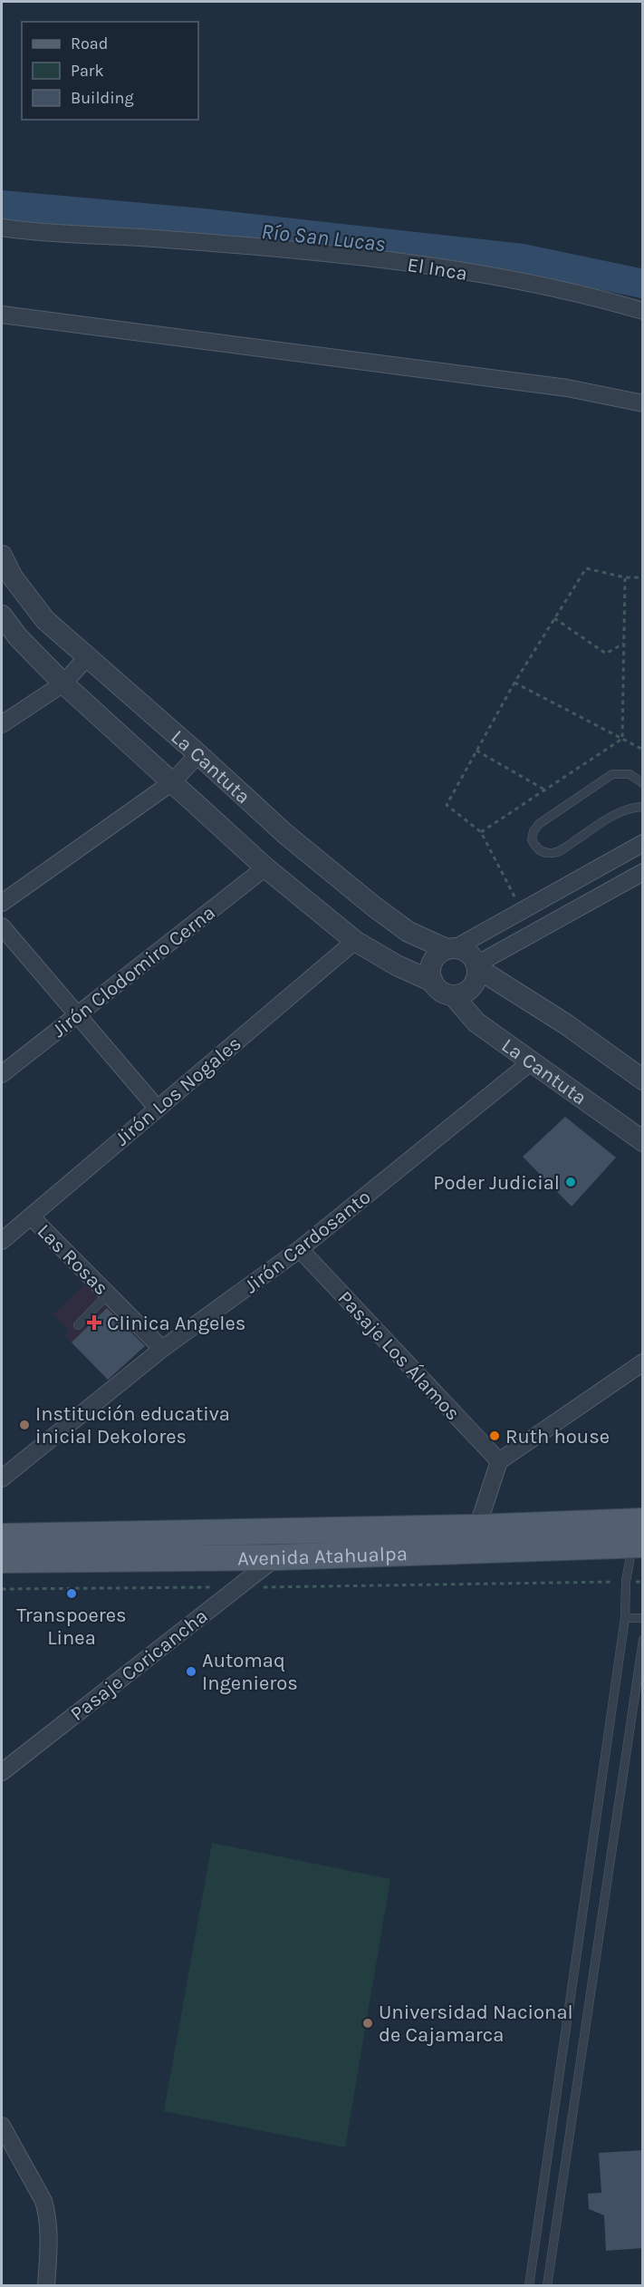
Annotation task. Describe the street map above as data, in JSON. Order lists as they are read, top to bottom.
{
  "streets": {
    "main road": ["Avenida Atahualpa"],
    "street": [
      "El Inca",
      "La Cantuta",
      "Jirón Clodomiro Cerna",
      "Jirón Los Nogales",
      "Jirón Cardosanto",
      "Las Rosas",
      "Pasaje Los Álamos",
      "Pasaje Coricancha"
    ]
  },
  "crossings": [
    ["La Cantuta", "Jirón Clodomiro Cerna"],
    ["La Cantuta", "Jirón Los Nogales"],
    ["La Cantuta", "Jirón Cardosanto"],
    ["Jirón Los Nogales", "Las Rosas"],
    ["Jirón Cardosanto", "Las Rosas"],
    ["Jirón Cardosanto", "Pasaje Los Álamos"],
    ["Avenida Atahualpa", "Pasaje Coricancha"]
  ],
  "water": ["Río San Lucas"],
  "places": {
    "other": [
      "Poder Judicial",
      "Institución educativa inicial Dekolores",
      "Ruth house",
      "Transpoeres Linea",
      "Automaq Ingenieros",
      "Universidad Nacional de Cajamarca"
    ],
    "health": ["Clinica Angeles"]
  },
  "legend": ["Road", "Park", "Building"]
}
